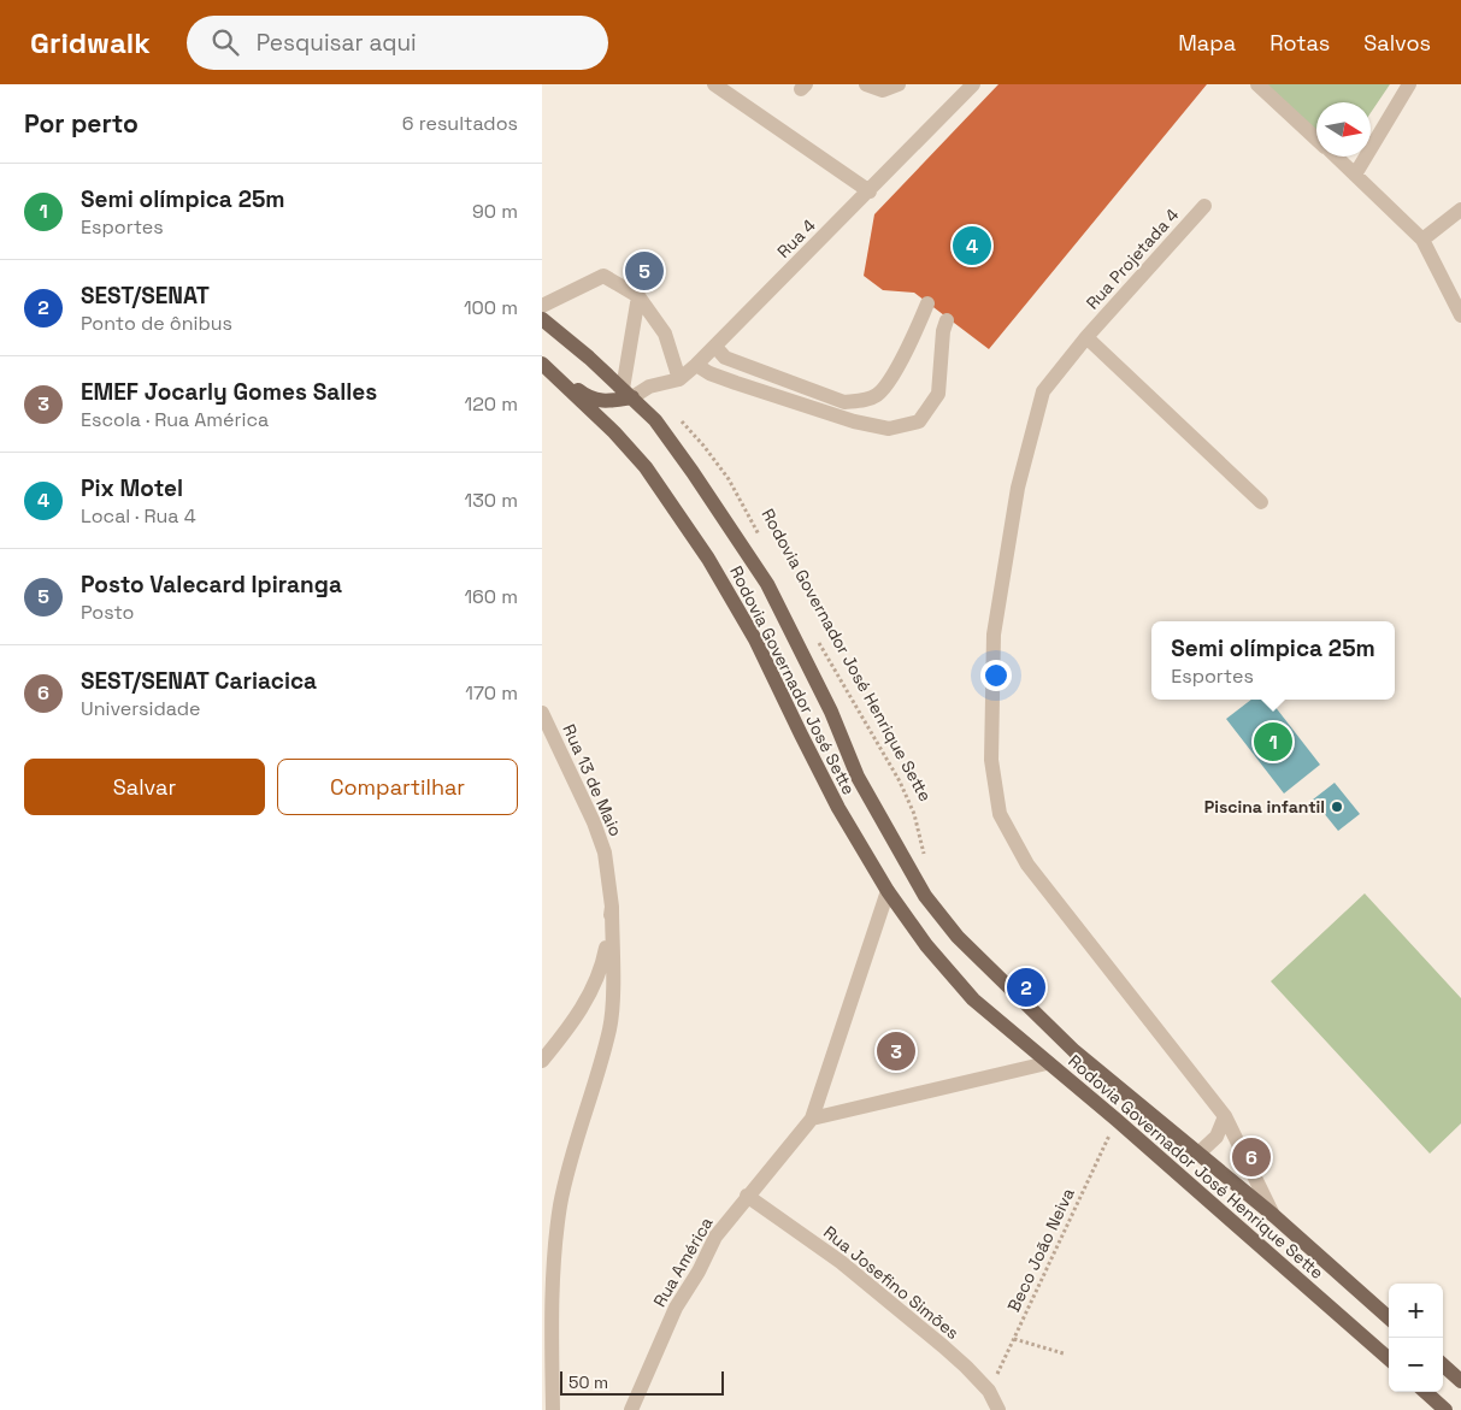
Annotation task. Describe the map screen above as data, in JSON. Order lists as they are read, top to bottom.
{
  "streets": {
    "main road": ["Rodovia Governador José Henrique Sette", "Rodovia Governador José Sette"],
    "street": [
      "Rua 4",
      "Rua Projetada 4",
      "Rua 13 de Maio",
      "Rua América",
      "Rua Josefino Simões"
    ],
    "path": ["Beco João Neiva"]
  },
  "crossings": [
    ["Rua 4", "Rodovia Governador José Sette"],
    ["Rua Projetada 4", "Rodovia Governador José Henrique Sette"],
    ["Rodovia Governador José Henrique Sette", "Rodovia Governador José Sette"],
    ["Rodovia Governador José Henrique Sette", "Beco João Neiva"],
    ["Rodovia Governador José Sette", "Rua América"],
    ["Beco João Neiva", "Rua Josefino Simões"],
    ["Rua América", "Rua Josefino Simões"]
  ],
  "places": ["Piscina infantil"],
  "scale_bar": "50 m",
  "north": "right",
  "page": {
    "header": "Gridwalk",
    "search": "Pesquisar aqui",
    "nav": ["Mapa", "Rotas", "Salvos"],
    "heading": ["Por perto", "6 resultados"],
    "list": [
      {
        "mark": "1",
        "name": "Semi olímpica 25m",
        "note": "Esportes",
        "value": "90 m"
      },
      {
        "mark": "2",
        "name": "SEST/SENAT",
        "note": "Ponto de ônibus",
        "value": "100 m"
      },
      {
        "mark": "3",
        "name": "EMEF Jocarly Gomes Salles",
        "note": "Escola · Rua América",
        "value": "120 m"
      },
      {
        "mark": "4",
        "name": "Pix Motel",
        "note": "Local · Rua 4",
        "value": "130 m"
      },
      {
        "mark": "5",
        "name": "Posto Valecard Ipiranga",
        "note": "Posto",
        "value": "160 m"
      },
      {
        "mark": "6",
        "name": "SEST/SENAT Cariacica",
        "note": "Universidade",
        "value": "170 m"
      }
    ],
    "pins": [
      "4",
      "5",
      "1",
      "2",
      "3",
      "6"
    ],
    "popup": ["Semi olímpica 25m", "Esportes"],
    "buttons": ["Salvar", "Compartilhar"],
    "map_buttons": ["+", "−"],
    "scale": "50 m"
  }
}
